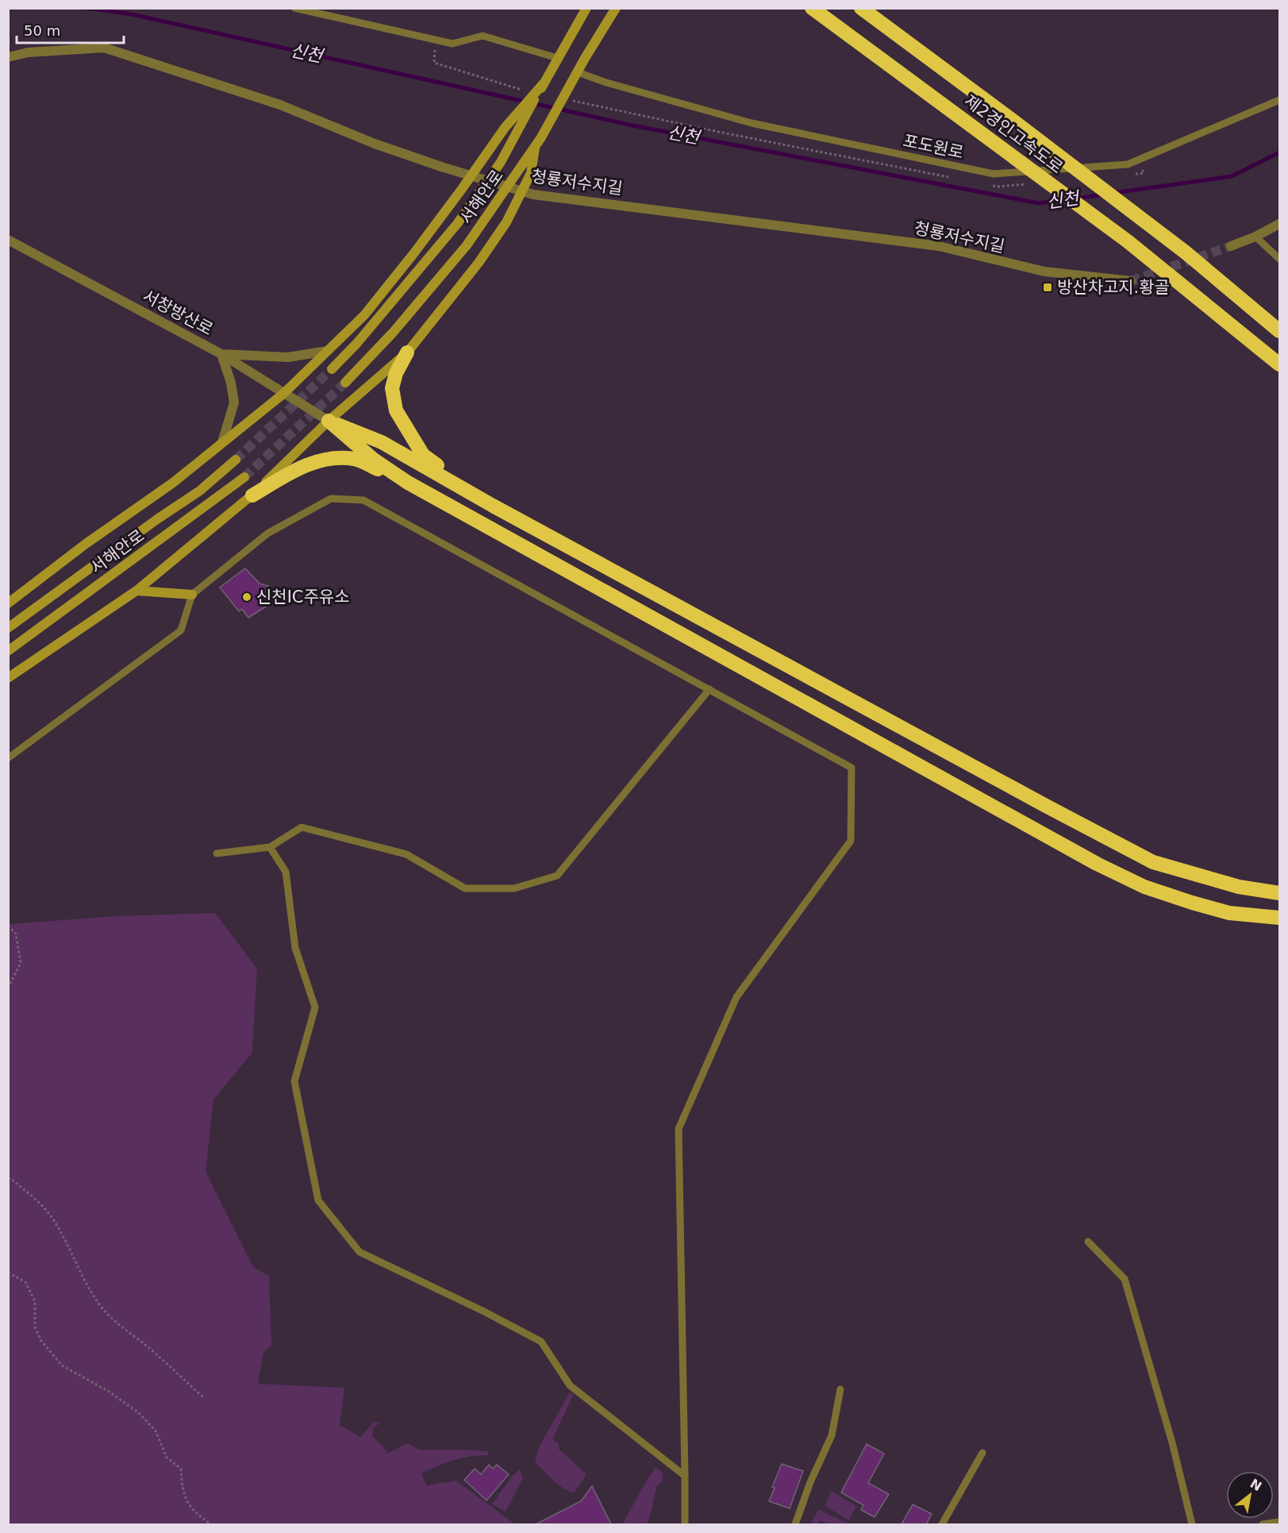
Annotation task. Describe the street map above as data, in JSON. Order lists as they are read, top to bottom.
{
  "streets": {
    "highway": ["제2경인고속도로"],
    "main road": ["서해안로"],
    "street": ["청룡저수지길", "서창방산로"],
    "lane": ["포도원로"]
  },
  "crossings": [
    ["포도원로", "서해안로"]
  ],
  "water": ["신천"],
  "places": {
    "transit": ["방산차고지.황골"],
    "other": ["신천IC주유소"]
  },
  "scale_bar": "50 m",
  "north": "top right"
}
